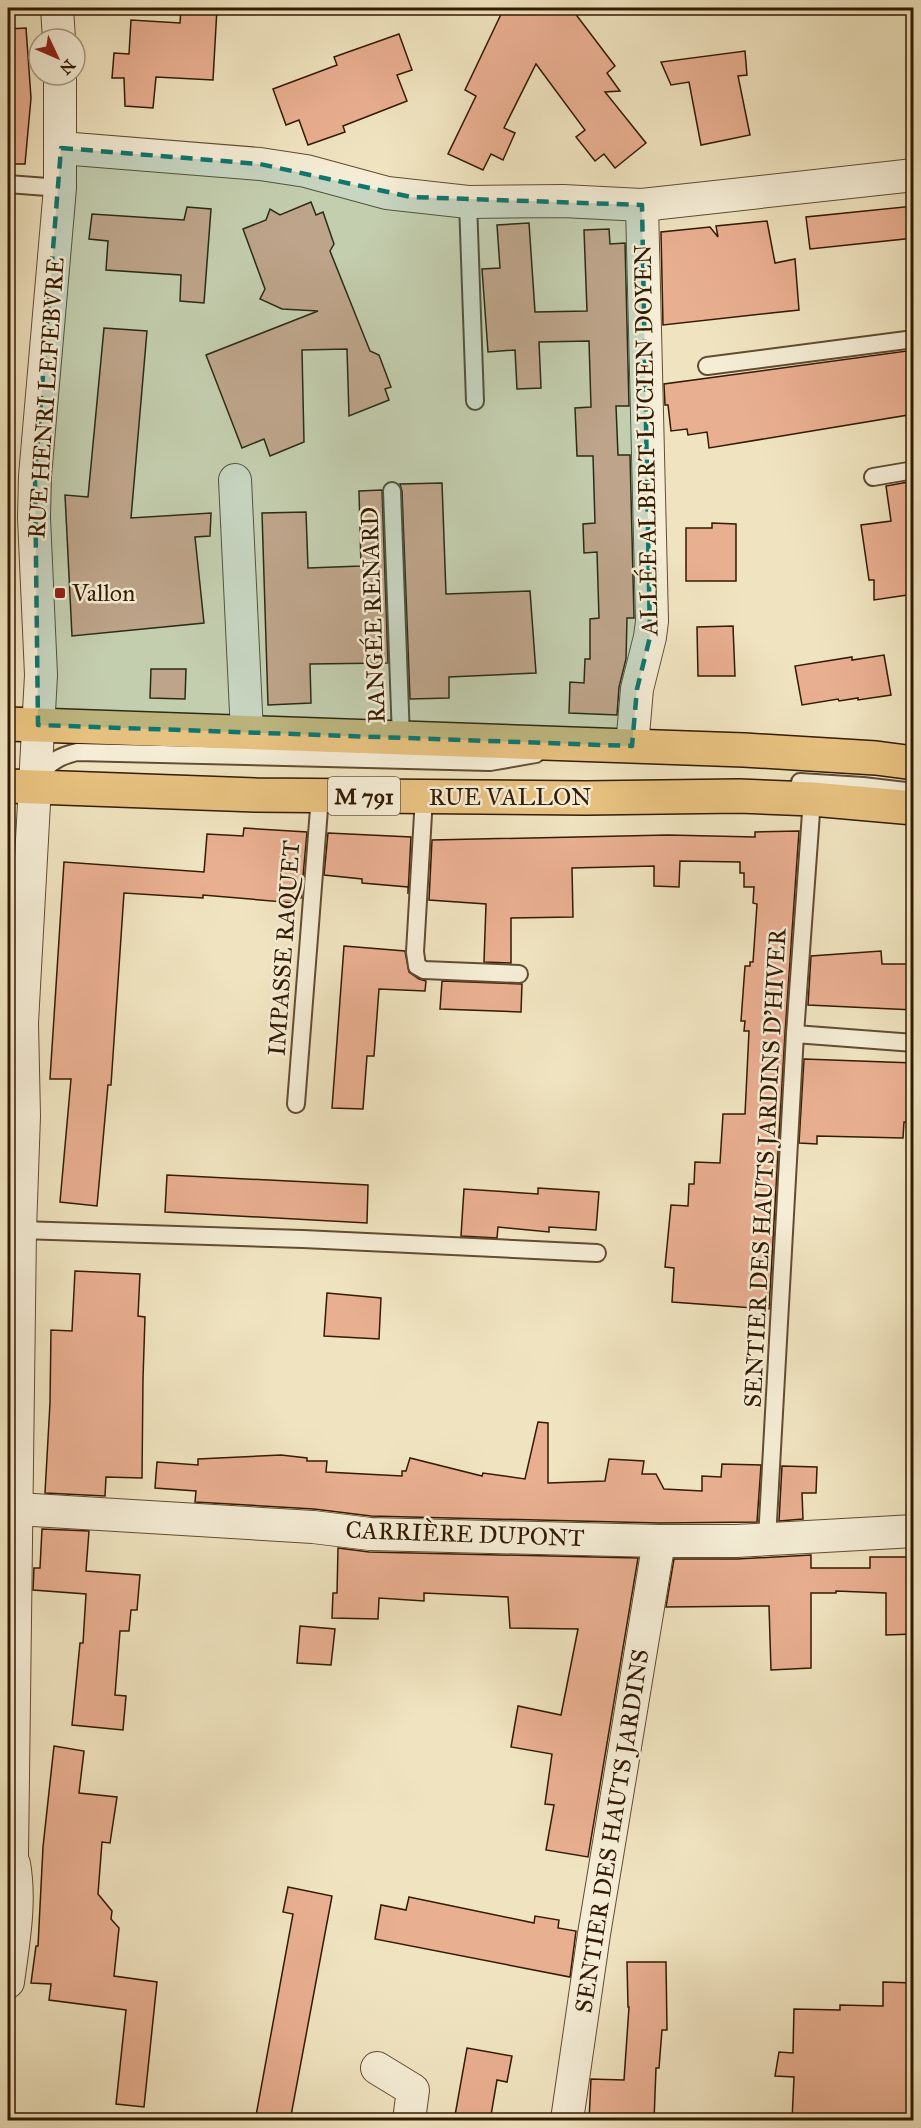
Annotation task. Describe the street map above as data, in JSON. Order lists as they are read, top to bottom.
{
  "streets": {
    "main road": ["M 791", "RUE VALLON"],
    "street": [
      "RUE HENRI LEFEBVRE",
      "ALLÉE ALBERT LUCIEN DOYEN",
      "CARRIÈRE DUPONT",
      "SENTIER DES HAUTS JARDINS"
    ],
    "lane": ["RANGÉE RENARD", "IMPASSE RAQUET", "SENTIER DES HAUTS JARDINS D'HIVER"]
  },
  "crossings": [
    ["RUE HENRI LEFEBVRE", "RUE VALLON"],
    ["RUE HENRI LEFEBVRE", "CARRIÈRE DUPONT"],
    ["ALLÉE ALBERT LUCIEN DOYEN", "RUE VALLON"],
    ["RANGÉE RENARD", "RUE VALLON"],
    ["RUE VALLON", "IMPASSE RAQUET"],
    ["RUE VALLON", "SENTIER DES HAUTS JARDINS D'HIVER"],
    ["SENTIER DES HAUTS JARDINS D'HIVER", "CARRIÈRE DUPONT"],
    ["CARRIÈRE DUPONT", "SENTIER DES HAUTS JARDINS"]
  ],
  "places": {
    "transit": ["Vallon"]
  },
  "north": "bottom right"
}
